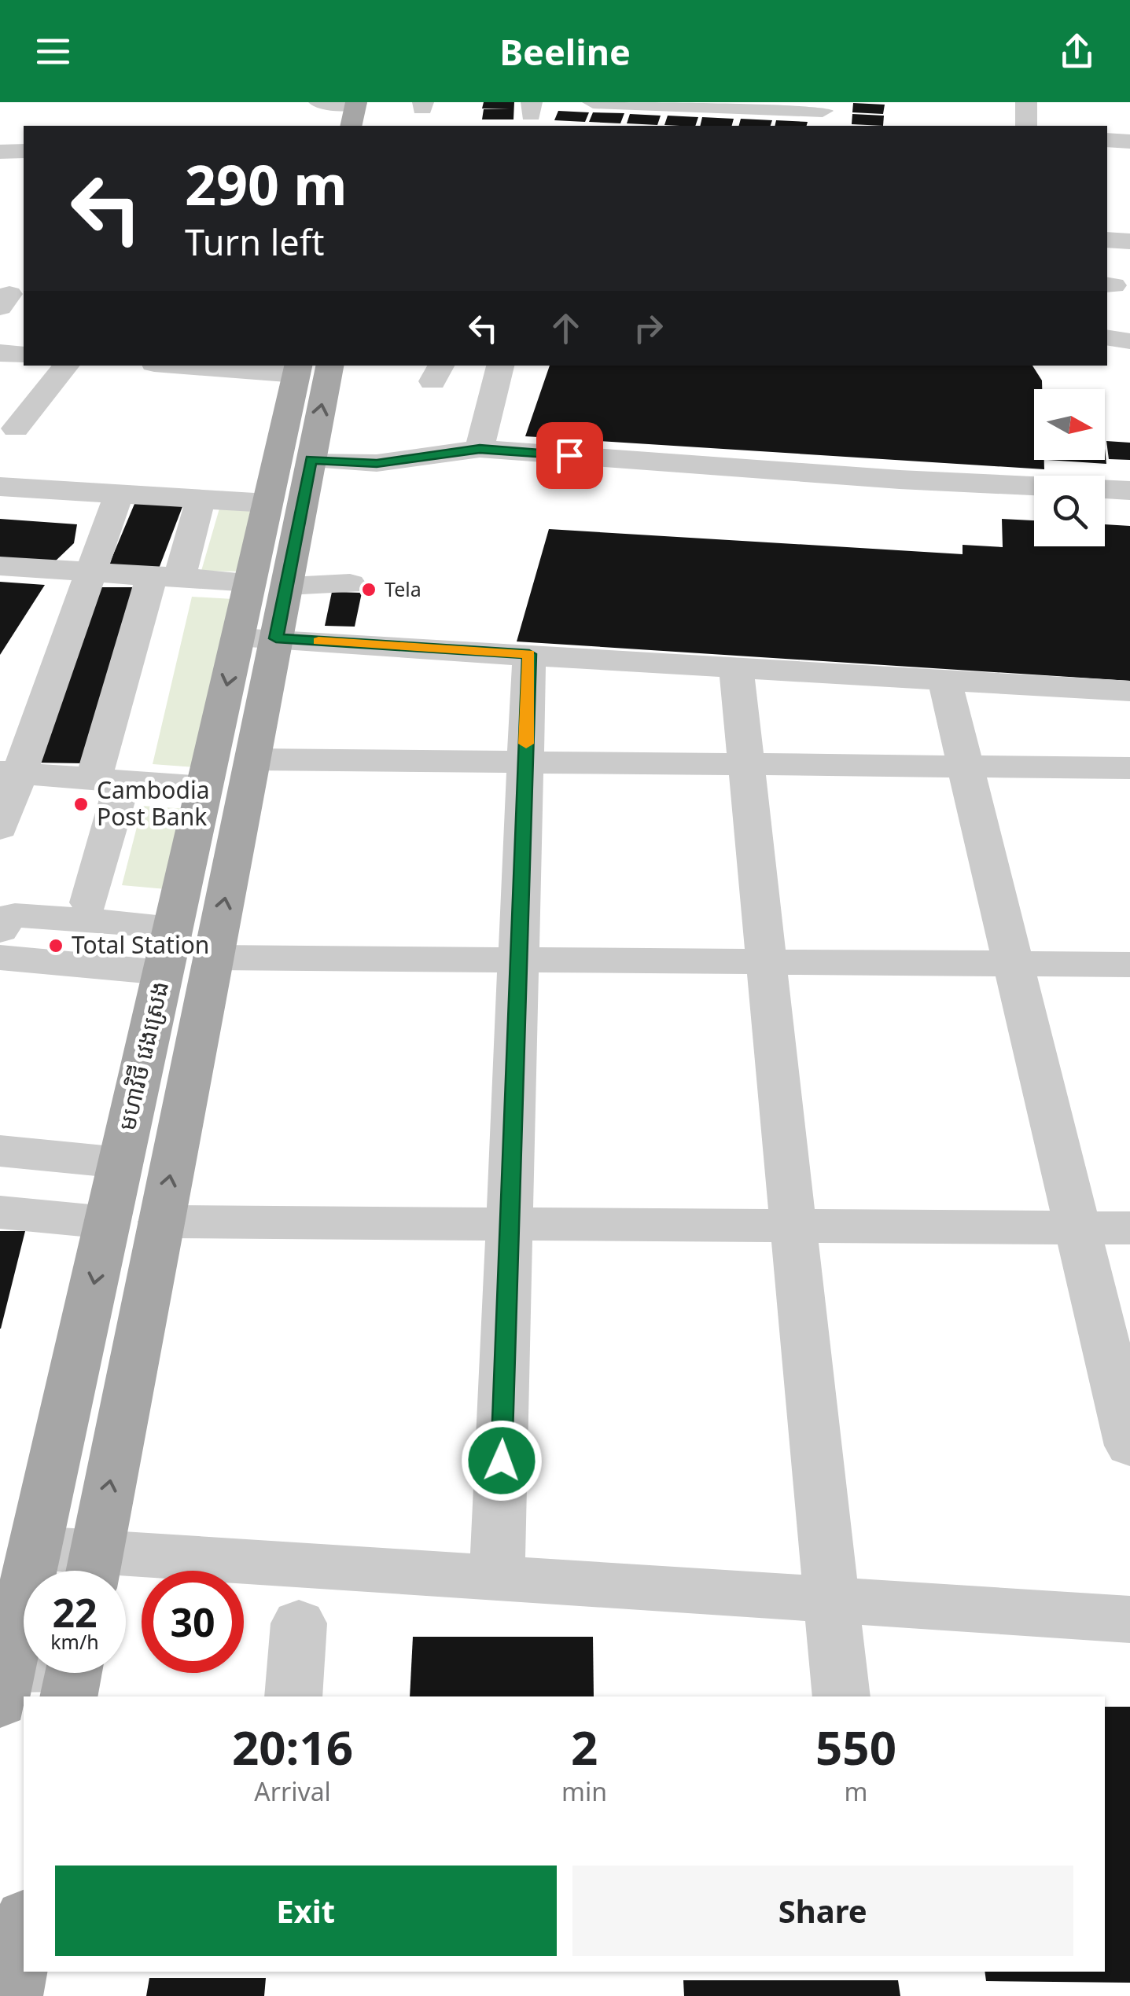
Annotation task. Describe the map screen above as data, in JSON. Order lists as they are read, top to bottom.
{
  "streets": {
    "main road": ["មហាវិថី វេងស្រេង"]
  },
  "places": ["Tela", "Cambodia Post Bank", "Total Station"],
  "north": "right",
  "page": {
    "header": "Beeline",
    "turn": ["290 m", "Turn left"],
    "speed": "22 km/h",
    "limit": "30",
    "eta": [
      "20:16",
      "Arrival",
      "2",
      "min",
      "550",
      "m"
    ],
    "buttons": ["Exit", "Share"]
  }
}
